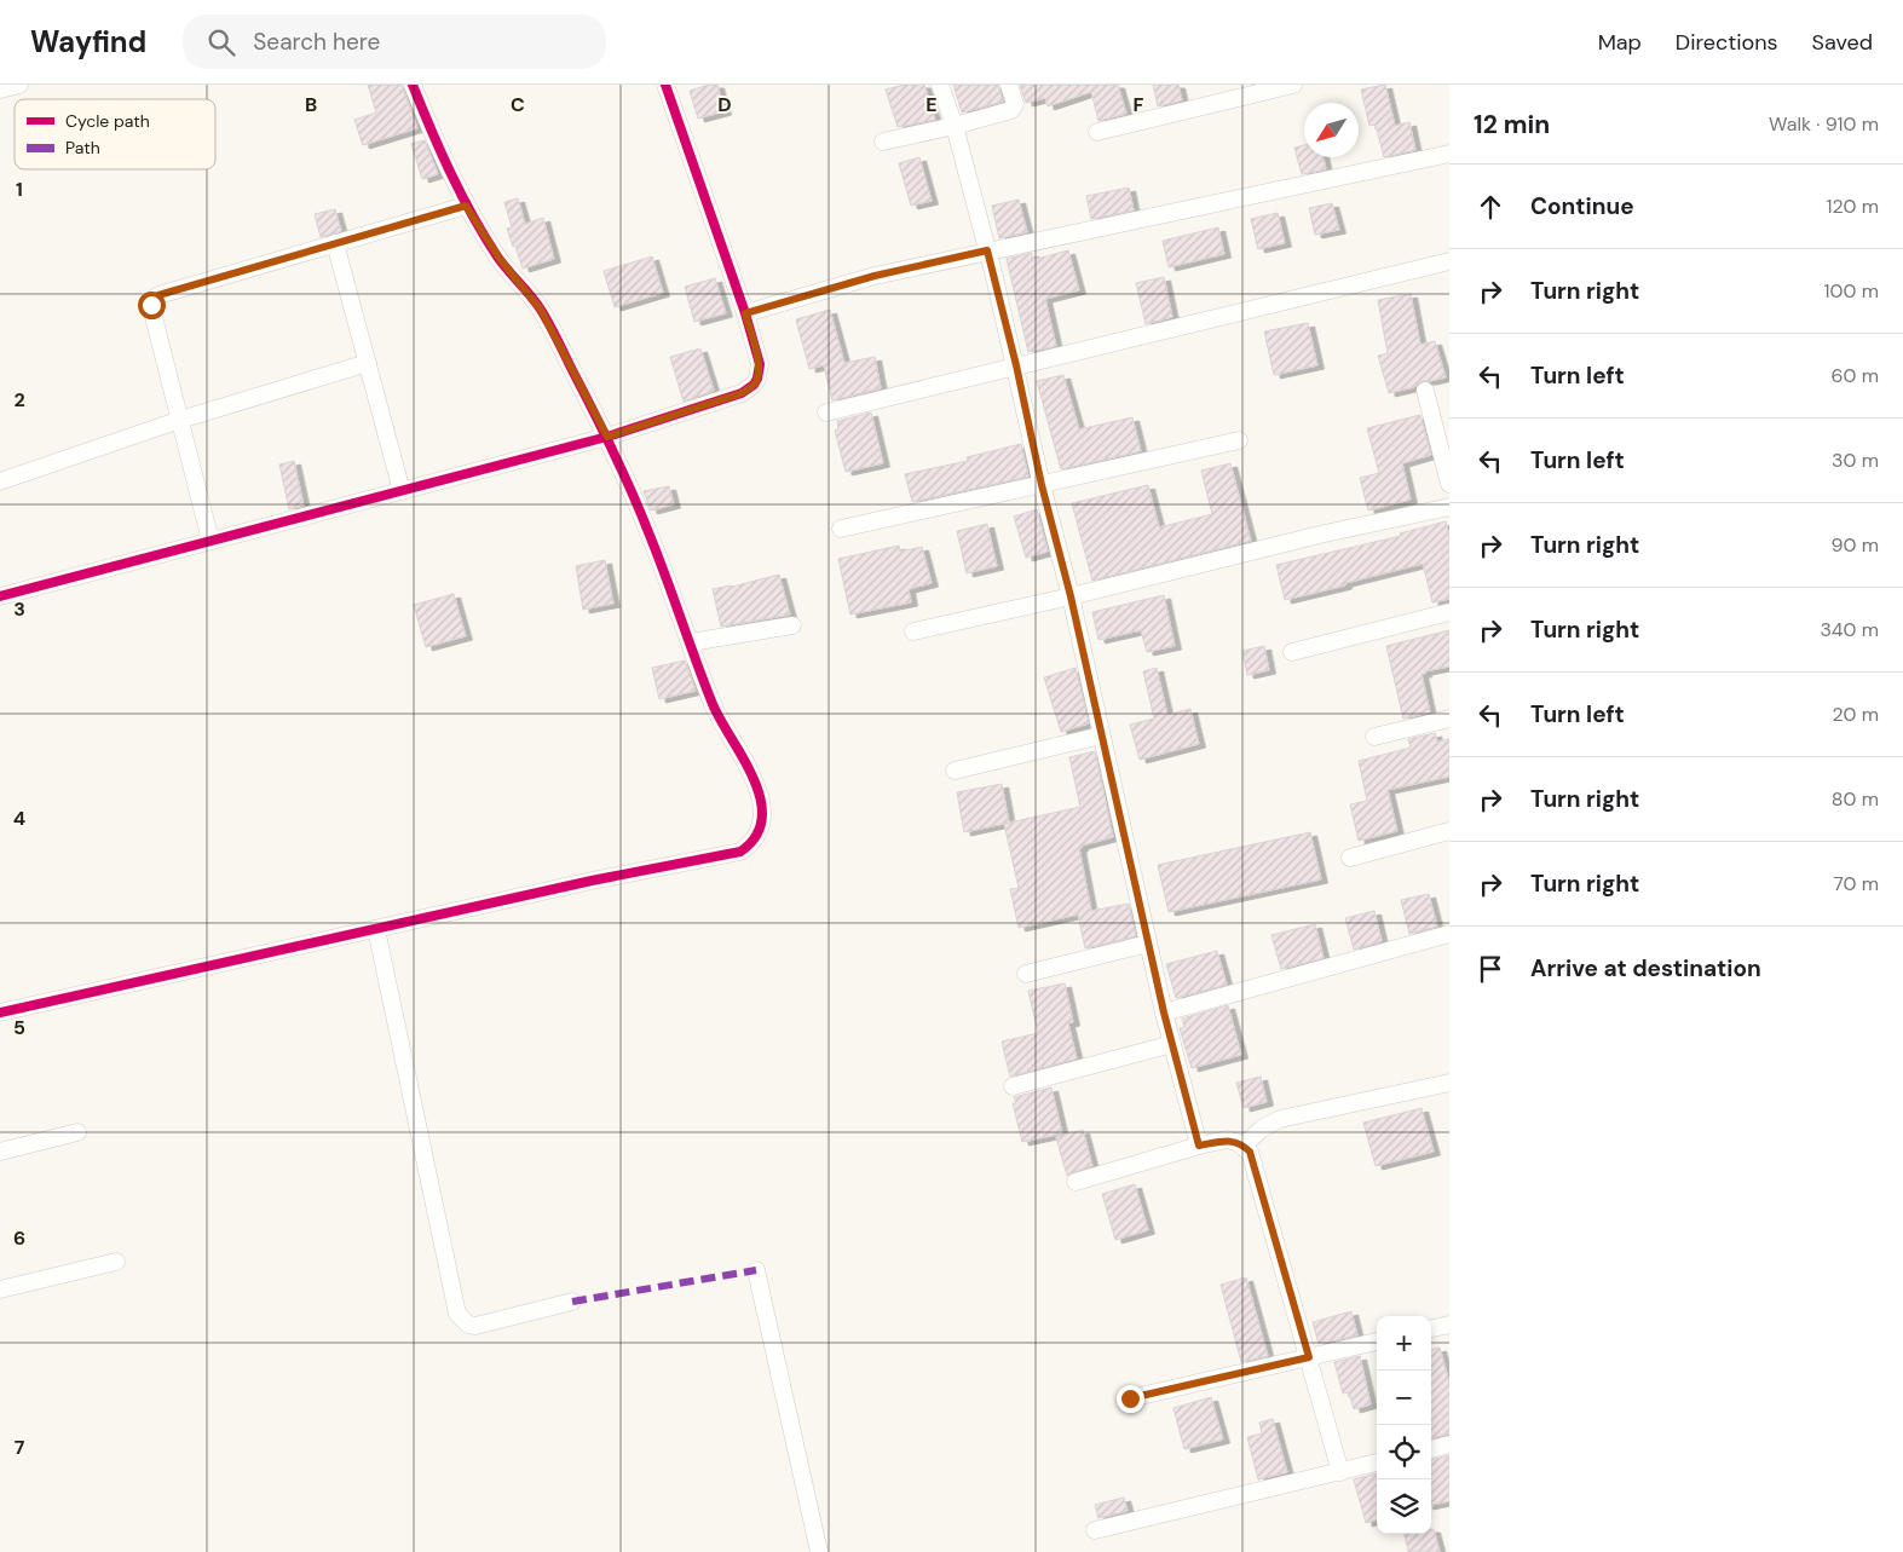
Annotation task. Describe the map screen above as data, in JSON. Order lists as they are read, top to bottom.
{
  "legend": ["Cycle path", "Path"],
  "north": "bottom left",
  "page": {
    "header": "Wayfind",
    "search": "Search here",
    "nav": ["Map", "Directions", "Saved"],
    "heading": ["12 min", "Walk · 910 m"],
    "list": [
      ["Continue", "120 m"],
      ["Turn right", "100 m"],
      ["Turn left", "60 m"],
      ["Turn left", "30 m"],
      ["Turn right", "90 m"],
      ["Turn right", "340 m"],
      ["Turn left", "20 m"],
      ["Turn right", "80 m"],
      ["Turn right", "70 m"],
      "Arrive at destination"
    ],
    "map_buttons": ["+", "−"]
  },
  "grid": {
    "columns": [
      "B",
      "C",
      "D",
      "E",
      "F"
    ],
    "rows": [
      "1",
      "2",
      "3",
      "4",
      "5",
      "6",
      "7"
    ]
  }
}
